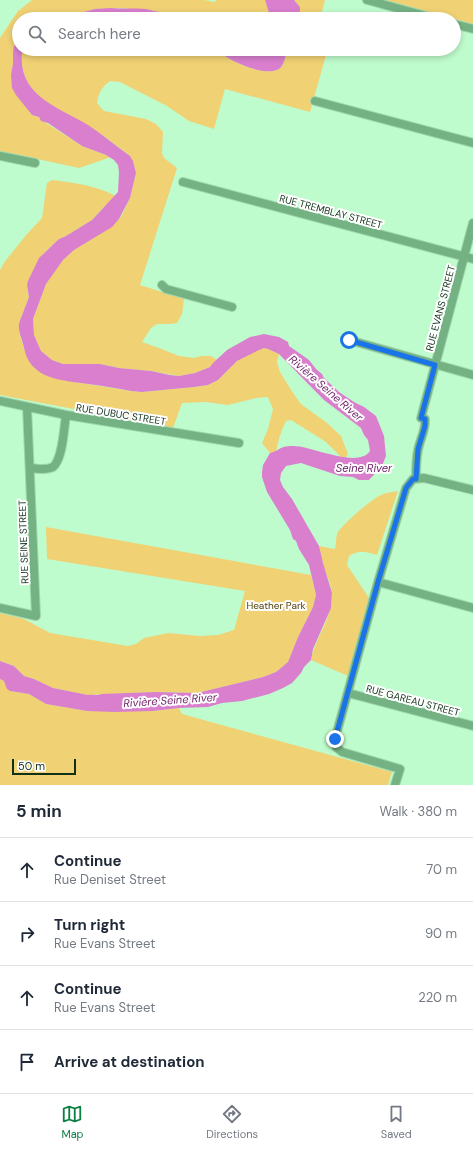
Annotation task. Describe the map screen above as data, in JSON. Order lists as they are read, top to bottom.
{
  "streets": {
    "street": [
      "RUE TREMBLAY STREET",
      "RUE EVANS STREET",
      "RUE DUBUC STREET",
      "RUE SEINE STREET",
      "RUE GAREAU STREET"
    ]
  },
  "crossings": [
    ["RUE TREMBLAY STREET", "RUE EVANS STREET"],
    ["RUE EVANS STREET", "RUE GAREAU STREET"],
    ["RUE DUBUC STREET", "RUE SEINE STREET"]
  ],
  "water": ["Rivière Seine River", "Seine River"],
  "parks": ["Heather Park"],
  "scale_bar": "50 m",
  "page": {
    "search": "Search here",
    "scale": "50 m",
    "heading": ["5 min", "Walk · 380 m"],
    "list": [
      ["Continue", "Rue Deniset Street", "70 m"],
      ["Turn right", "Rue Evans Street", "90 m"],
      ["Continue", "Rue Evans Street", "220 m"],
      "Arrive at destination"
    ],
    "nav": ["Map", "Directions", "Saved"]
  }
}
